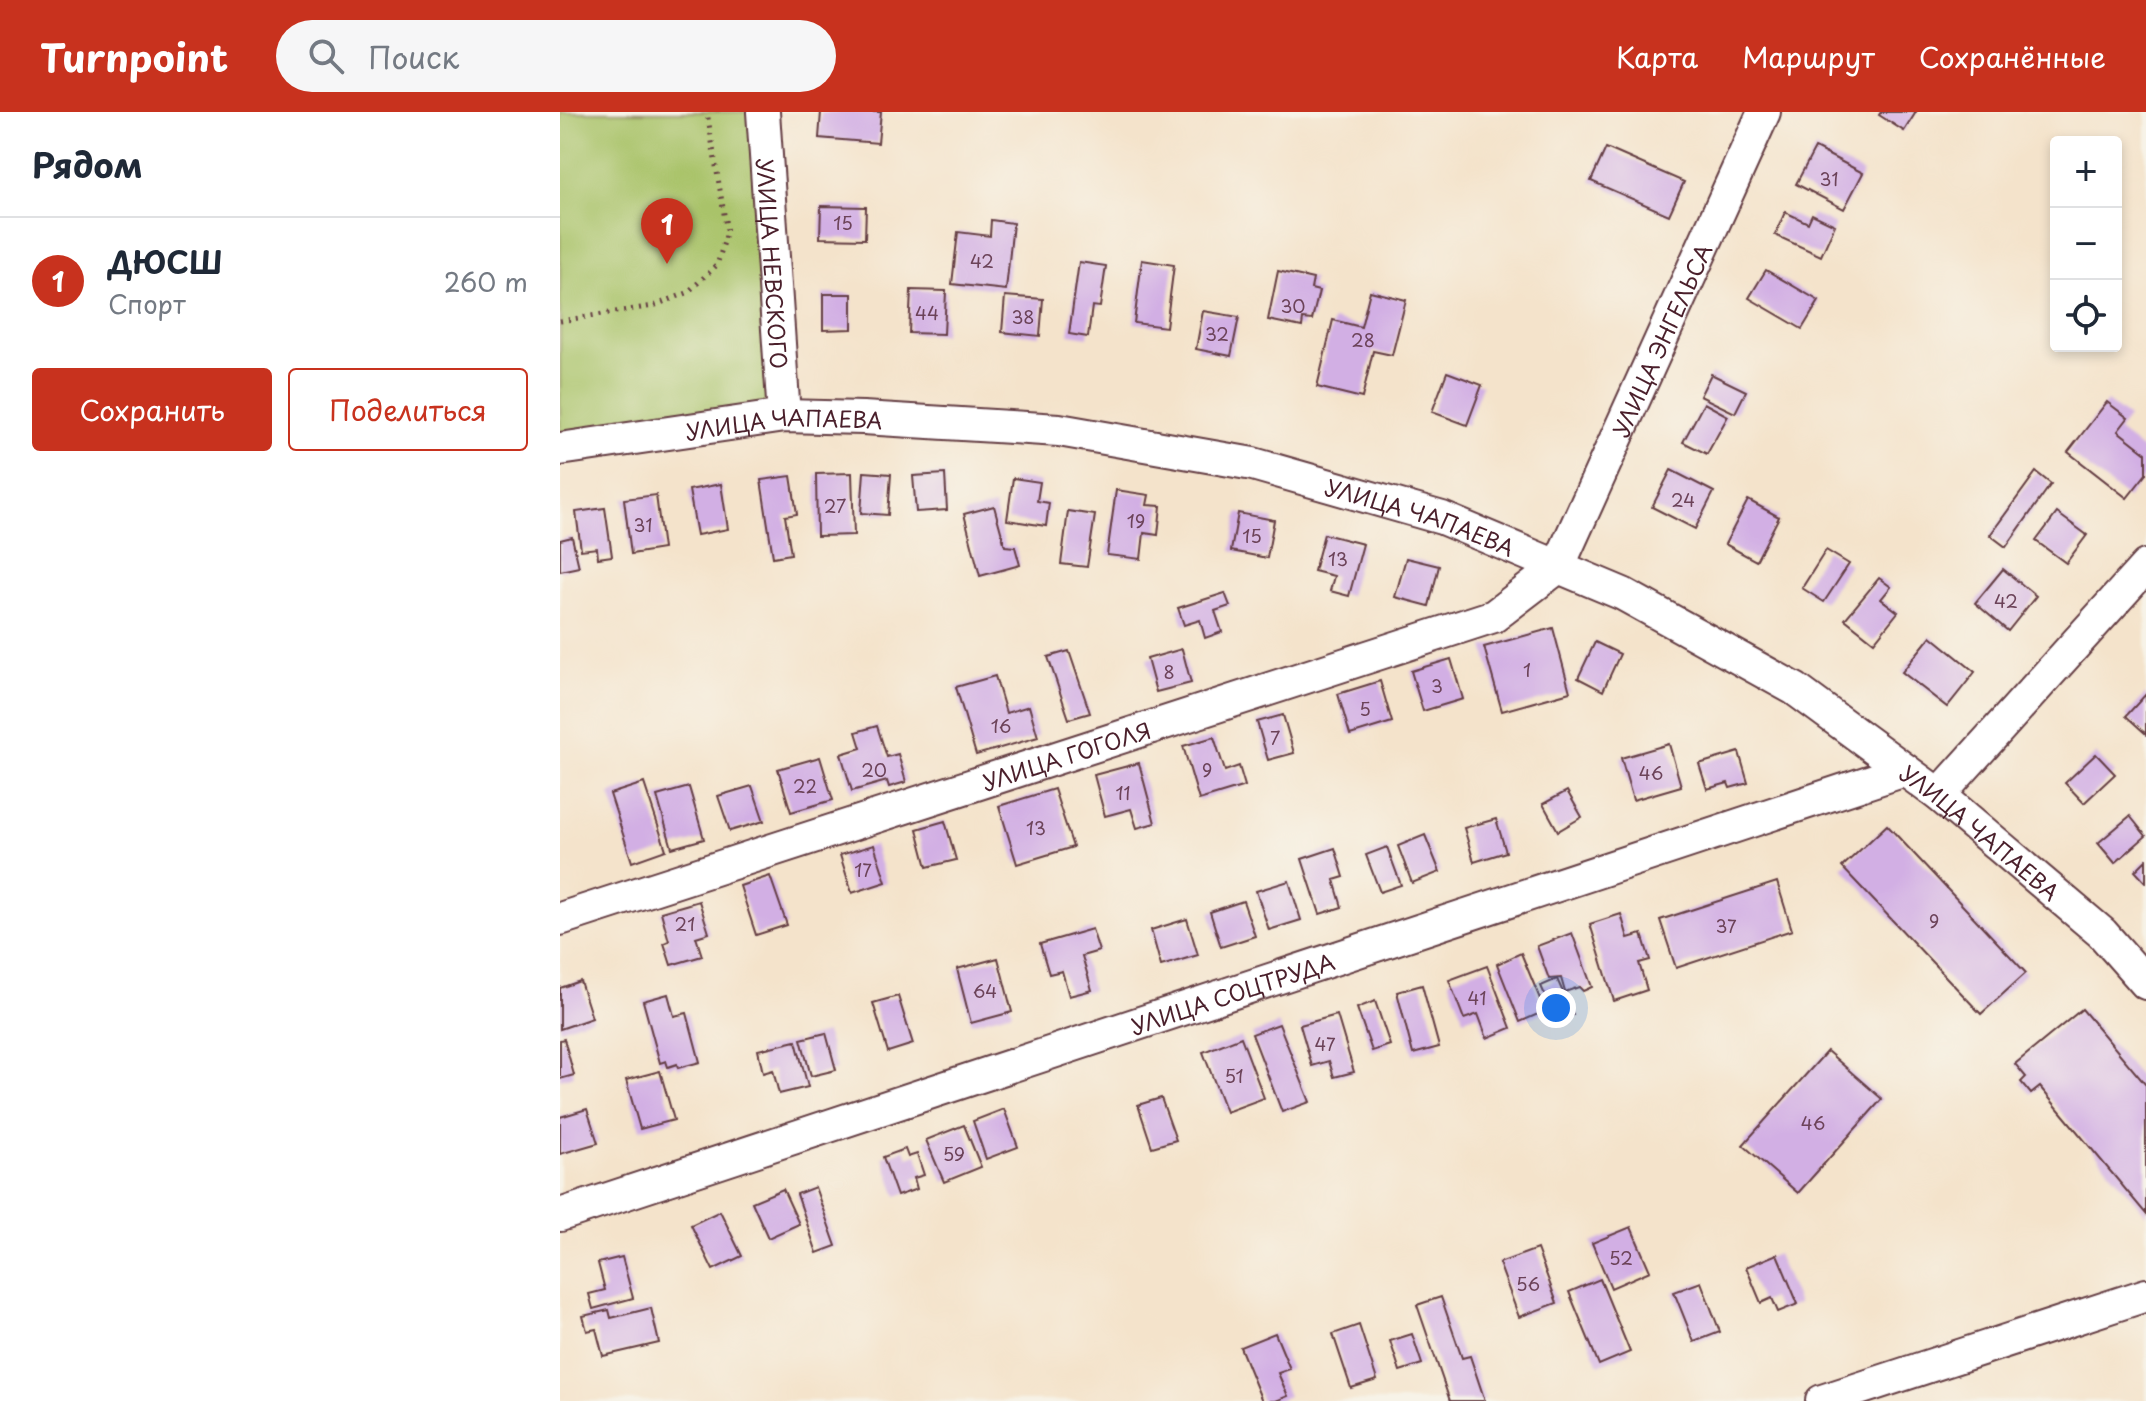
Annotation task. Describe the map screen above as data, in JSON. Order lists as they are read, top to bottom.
{
  "streets": {
    "street": [
      "УЛИЦА НЕВСКОГО",
      "УЛИЦА ЭНГЕЛЬСА",
      "УЛИЦА ЧАПАЕВА",
      "УЛИЦА ГОГОЛЯ",
      "УЛИЦА СОЦТРУДА"
    ]
  },
  "crossings": [
    ["УЛИЦА НЕВСКОГО", "УЛИЦА ЧАПАЕВА"],
    ["УЛИЦА ЭНГЕЛЬСА", "УЛИЦА ЧАПАЕВА"],
    ["УЛИЦА ЭНГЕЛЬСА", "УЛИЦА ГОГОЛЯ"],
    ["УЛИЦА ЧАПАЕВА", "УЛИЦА ГОГОЛЯ"],
    ["УЛИЦА ЧАПАЕВА", "УЛИЦА СОЦТРУДА"]
  ],
  "house_numbers": [
    "31",
    "15",
    "42",
    "30",
    "44",
    "38",
    "32",
    "28",
    "24",
    "27",
    "19",
    "31",
    "15",
    "13",
    "42",
    "1",
    "8",
    "3",
    "5",
    "16",
    "7",
    "20",
    "9",
    "46",
    "22",
    "11",
    "13",
    "17",
    "9",
    "21",
    "37",
    "64",
    "41",
    "47",
    "51",
    "46",
    "59",
    "52",
    "56"
  ],
  "page": {
    "header": "Turnpoint",
    "search": "Поиск",
    "nav": ["Карта", "Маршрут", "Сохранённые"],
    "heading": "Рядом",
    "map_buttons": ["+", "−"],
    "pins": "1",
    "list": [
      {
        "mark": "1",
        "name": "ДЮСШ",
        "note": "Спорт",
        "value": "260 m"
      }
    ],
    "buttons": ["Сохранить", "Поделиться"]
  }
}
